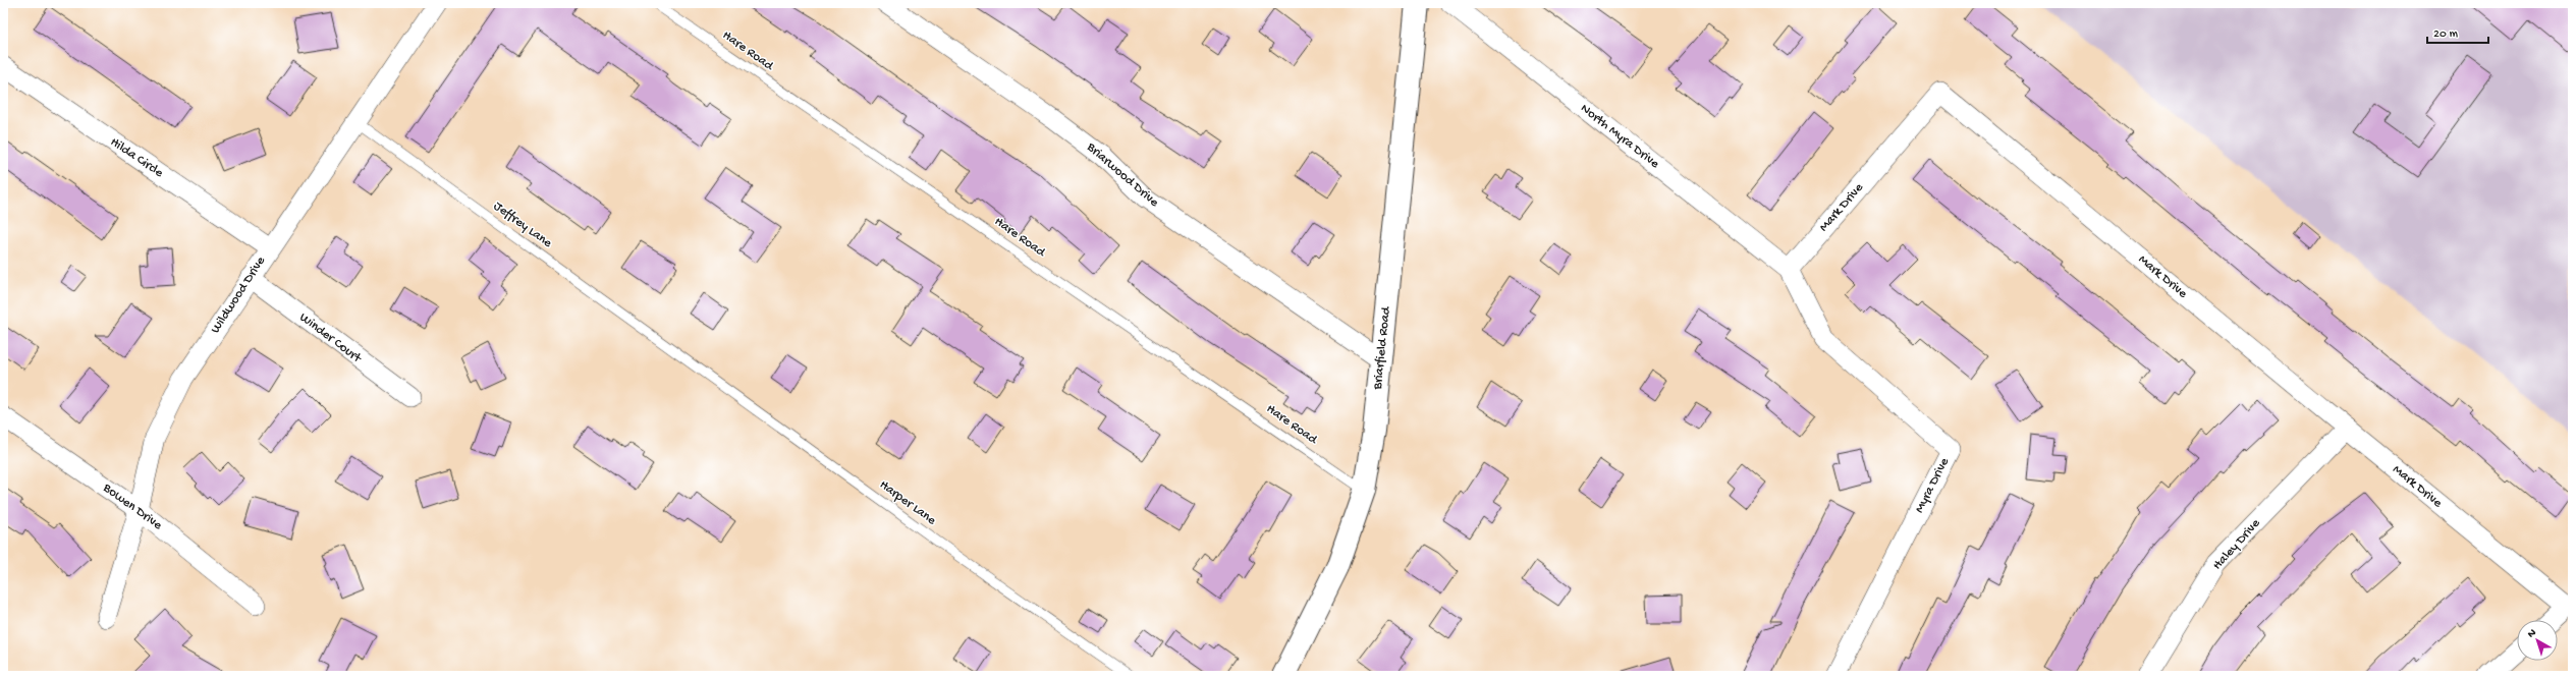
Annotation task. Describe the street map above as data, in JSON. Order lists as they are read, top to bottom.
{
  "streets": {
    "main road": ["Briarfield Road"],
    "street": [
      "North Myra Drive",
      "Hilda Circle",
      "Briarwood Drive",
      "Mark Drive",
      "Wildwood Drive",
      "Winder Court",
      "Myra Drive",
      "Bowen Drive",
      "Haley Drive"
    ],
    "lane": ["Hare Road", "Jeffrey Lane", "Harper Lane"]
  },
  "crossings": [
    ["Hare Road", "Briarfield Road"],
    ["North Myra Drive", "Mark Drive"],
    ["North Myra Drive", "Myra Drive"],
    ["Hilda Circle", "Wildwood Drive"],
    ["Briarwood Drive", "Briarfield Road"],
    ["Mark Drive", "Myra Drive"],
    ["Mark Drive", "Haley Drive"],
    ["Jeffrey Lane", "Wildwood Drive"],
    ["Jeffrey Lane", "Harper Lane"],
    ["Wildwood Drive", "Winder Court"],
    ["Wildwood Drive", "Bowen Drive"]
  ],
  "scale_bar": "20 m",
  "north": "top left"
}
